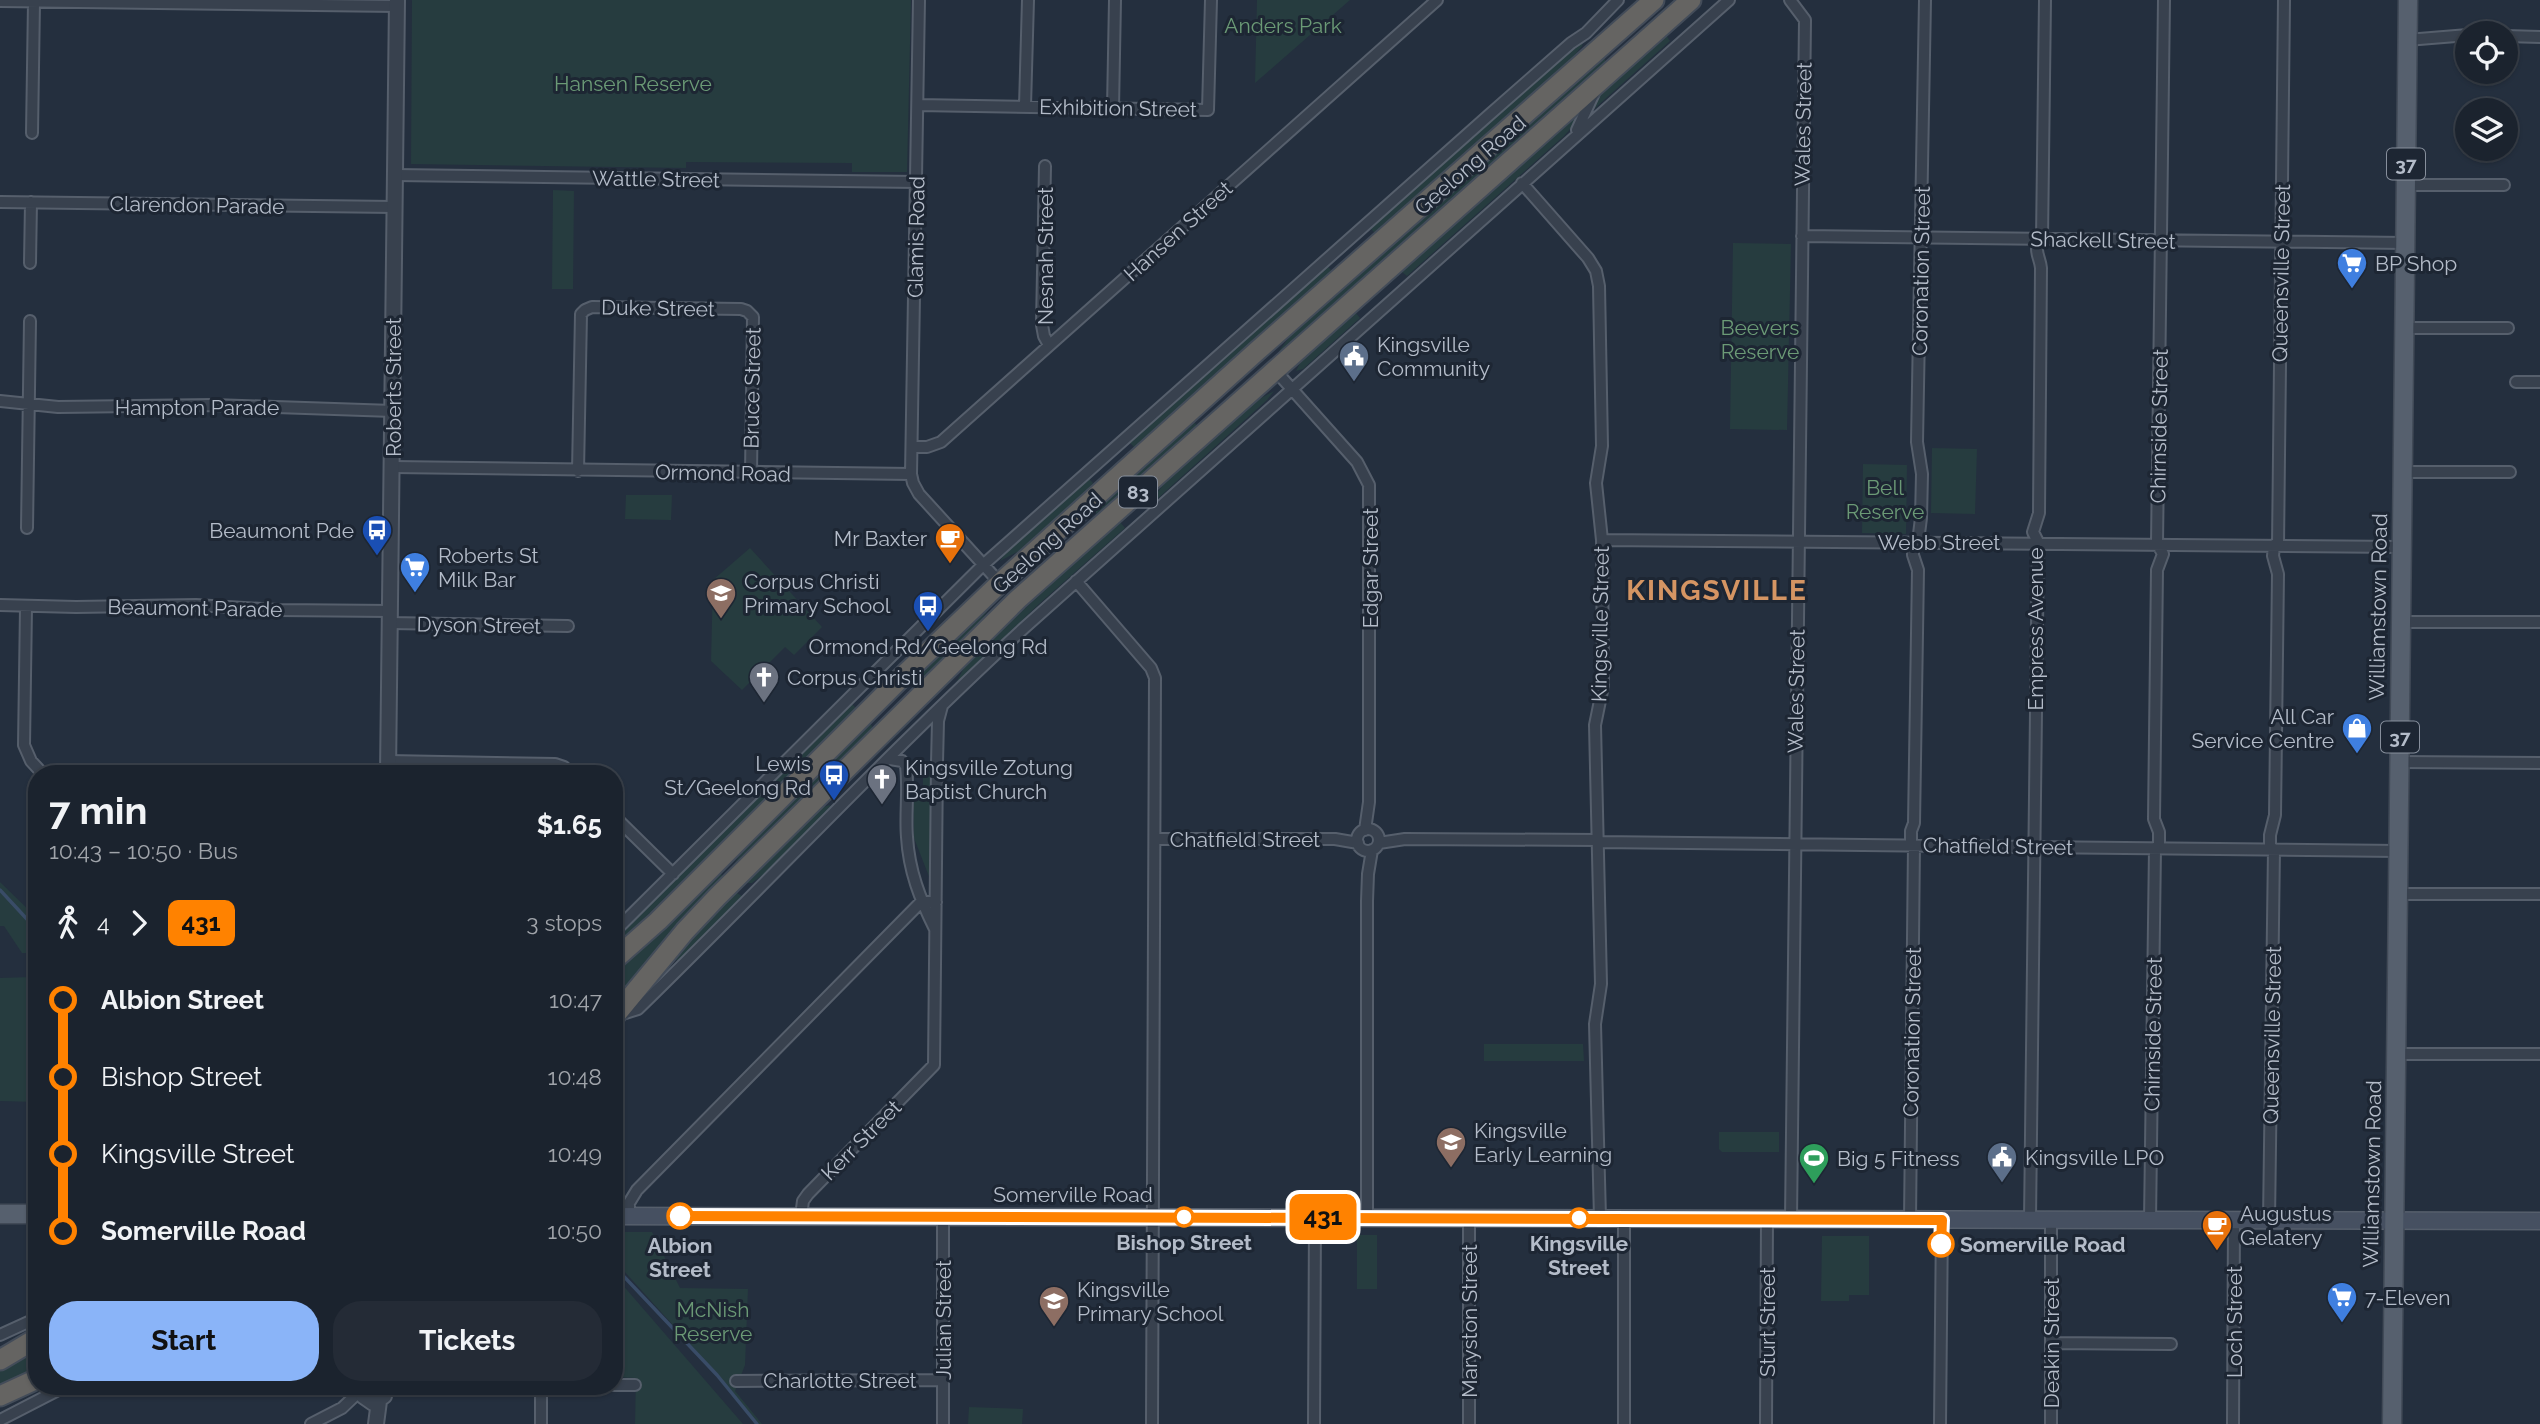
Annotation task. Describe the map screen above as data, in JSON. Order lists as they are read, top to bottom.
{
  "streets": {
    "highway": ["Geelong Road", "83"],
    "main road": ["37", "Williamstown Road", "Somerville Road"],
    "street": [
      "Exhibition Street",
      "Wales Street",
      "Wattle Street",
      "Clarendon Parade",
      "Hansen Street",
      "Glamis Road",
      "Shackell Street",
      "Nesnah Street",
      "Coronation Street",
      "Queensville Street",
      "Duke Street",
      "Roberts Street",
      "Bruce Street",
      "Hampton Parade",
      "Chirnside Street",
      "Ormond Road",
      "Webb Street",
      "Edgar Street",
      "Beaumont Parade",
      "Kingsville Street",
      "Dyson Street",
      "Empress Avenue",
      "Chatfield Street",
      "Kerr Street",
      "Julian Street",
      "Maryston Street",
      "Sturt Street",
      "Loch Street",
      "Deakin Street",
      "Charlotte Street"
    ]
  },
  "crossings": [
    ["Exhibition Street", "Glamis Road"],
    ["Wales Street", "Shackell Street"],
    ["Wales Street", "Webb Street"],
    ["Wales Street", "Chatfield Street"],
    ["Wales Street", "Somerville Road"],
    ["Geelong Road", "Edgar Street"],
    ["Geelong Road", "Kingsville Street"],
    ["Wattle Street", "Glamis Road"],
    ["Wattle Street", "Roberts Street"],
    ["Clarendon Parade", "Roberts Street"],
    ["Hansen Street", "Glamis Road"],
    ["Hansen Street", "Nesnah Street"],
    ["Glamis Road", "Ormond Road"],
    ["Shackell Street", "Coronation Street"],
    ["Shackell Street", "Queensville Street"],
    ["Shackell Street", "Chirnside Street"],
    ["Shackell Street", "Williamstown Road"],
    ["Shackell Street", "Empress Avenue"],
    ["Coronation Street", "Webb Street"],
    ["Coronation Street", "Chatfield Street"],
    ["Coronation Street", "Somerville Road"],
    ["Queensville Street", "Webb Street"],
    ["Queensville Street", "Chatfield Street"],
    ["Queensville Street", "Somerville Road"],
    ["Duke Street", "Bruce Street"],
    ["Duke Street", "Ormond Road"],
    ["Roberts Street", "Hampton Parade"],
    ["Roberts Street", "Ormond Road"],
    ["Roberts Street", "Beaumont Parade"],
    ["Roberts Street", "Dyson Street"],
    ["Bruce Street", "Ormond Road"],
    ["Chirnside Street", "Webb Street"],
    ["Chirnside Street", "Chatfield Street"],
    ["Chirnside Street", "Somerville Road"],
    ["Webb Street", "Williamstown Road"],
    ["Webb Street", "Kingsville Street"],
    ["Webb Street", "Empress Avenue"],
    ["Edgar Street", "Chatfield Street"],
    ["Edgar Street", "Somerville Road"],
    ["Williamstown Road", "Chatfield Street"],
    ["Williamstown Road", "Somerville Road"],
    ["Beaumont Parade", "Dyson Street"],
    ["Kingsville Street", "Chatfield Street"],
    ["Kingsville Street", "Somerville Road"],
    ["Empress Avenue", "Chatfield Street"],
    ["Empress Avenue", "Somerville Road"],
    ["Kerr Street", "Somerville Road"],
    ["Somerville Road", "Julian Street"],
    ["Somerville Road", "Maryston Street"],
    ["Somerville Road", "Sturt Street"],
    ["Somerville Road", "Loch Street"],
    ["Somerville Road", "Deakin Street"],
    ["Julian Street", "Charlotte Street"]
  ],
  "districts": ["KINGSVILLE"],
  "parks": [
    "Anders Park",
    "Hansen Reserve",
    "Beevers Reserve",
    "Bell Reserve",
    "McNish Reserve"
  ],
  "places": {
    "supermarket": ["BP Shop", "Roberts St Milk Bar", "7-Eleven"],
    "public building": ["Kingsville Community", "Kingsville LPO"],
    "bus stop": ["Beaumont Pde", "Ormond Rd/Geelong Rd", "Lewis St/Geelong Rd"],
    "cafe": ["Mr Baxter", "Augustus Gelatery"],
    "school or university": ["Corpus Christi Primary School", "Kingsville Early Learning", "Kingsville Primary School"],
    "church": ["Corpus Christi", "Kingsville Zotung Baptist Church"],
    "shop": ["All Car Service Centre"],
    "sports": ["Big 5 Fitness"],
    "other": [
      "Albion Street",
      "Bishop Street",
      "Kingsville Street",
      "Somerville Road"
    ]
  },
  "lines": ["bus line 431"],
  "page": {
    "on_map": "431",
    "heading": ["7 min", "10:43 – 10:50 · Bus", "$1.65"],
    "legs": ["4", "431", "3 stops"],
    "list": [
      {
        "name": "Albion Street",
        "value": "10:47"
      },
      {
        "name": "Bishop Street",
        "value": "10:48"
      },
      {
        "name": "Kingsville Street",
        "value": "10:49"
      },
      {
        "name": "Somerville Road",
        "value": "10:50"
      }
    ],
    "buttons": ["Start", "Tickets"]
  }
}
